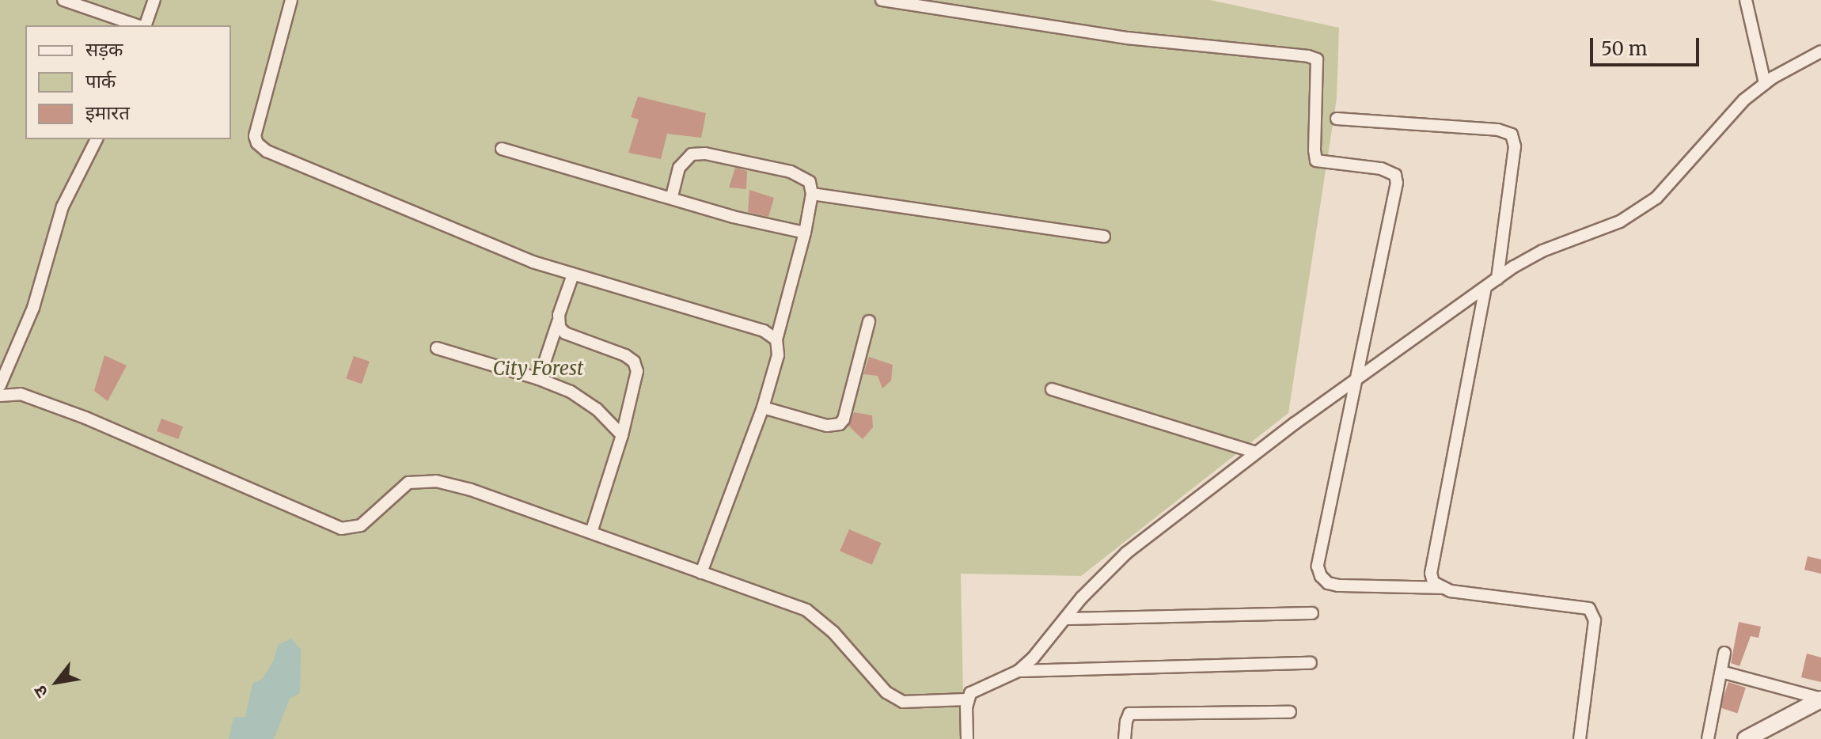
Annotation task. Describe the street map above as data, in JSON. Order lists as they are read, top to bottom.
{
  "parks": ["City Forest"],
  "legend": ["सड़क", "पार्क", "इमारत"],
  "scale_bar": "50 m",
  "north": "bottom left"
}
